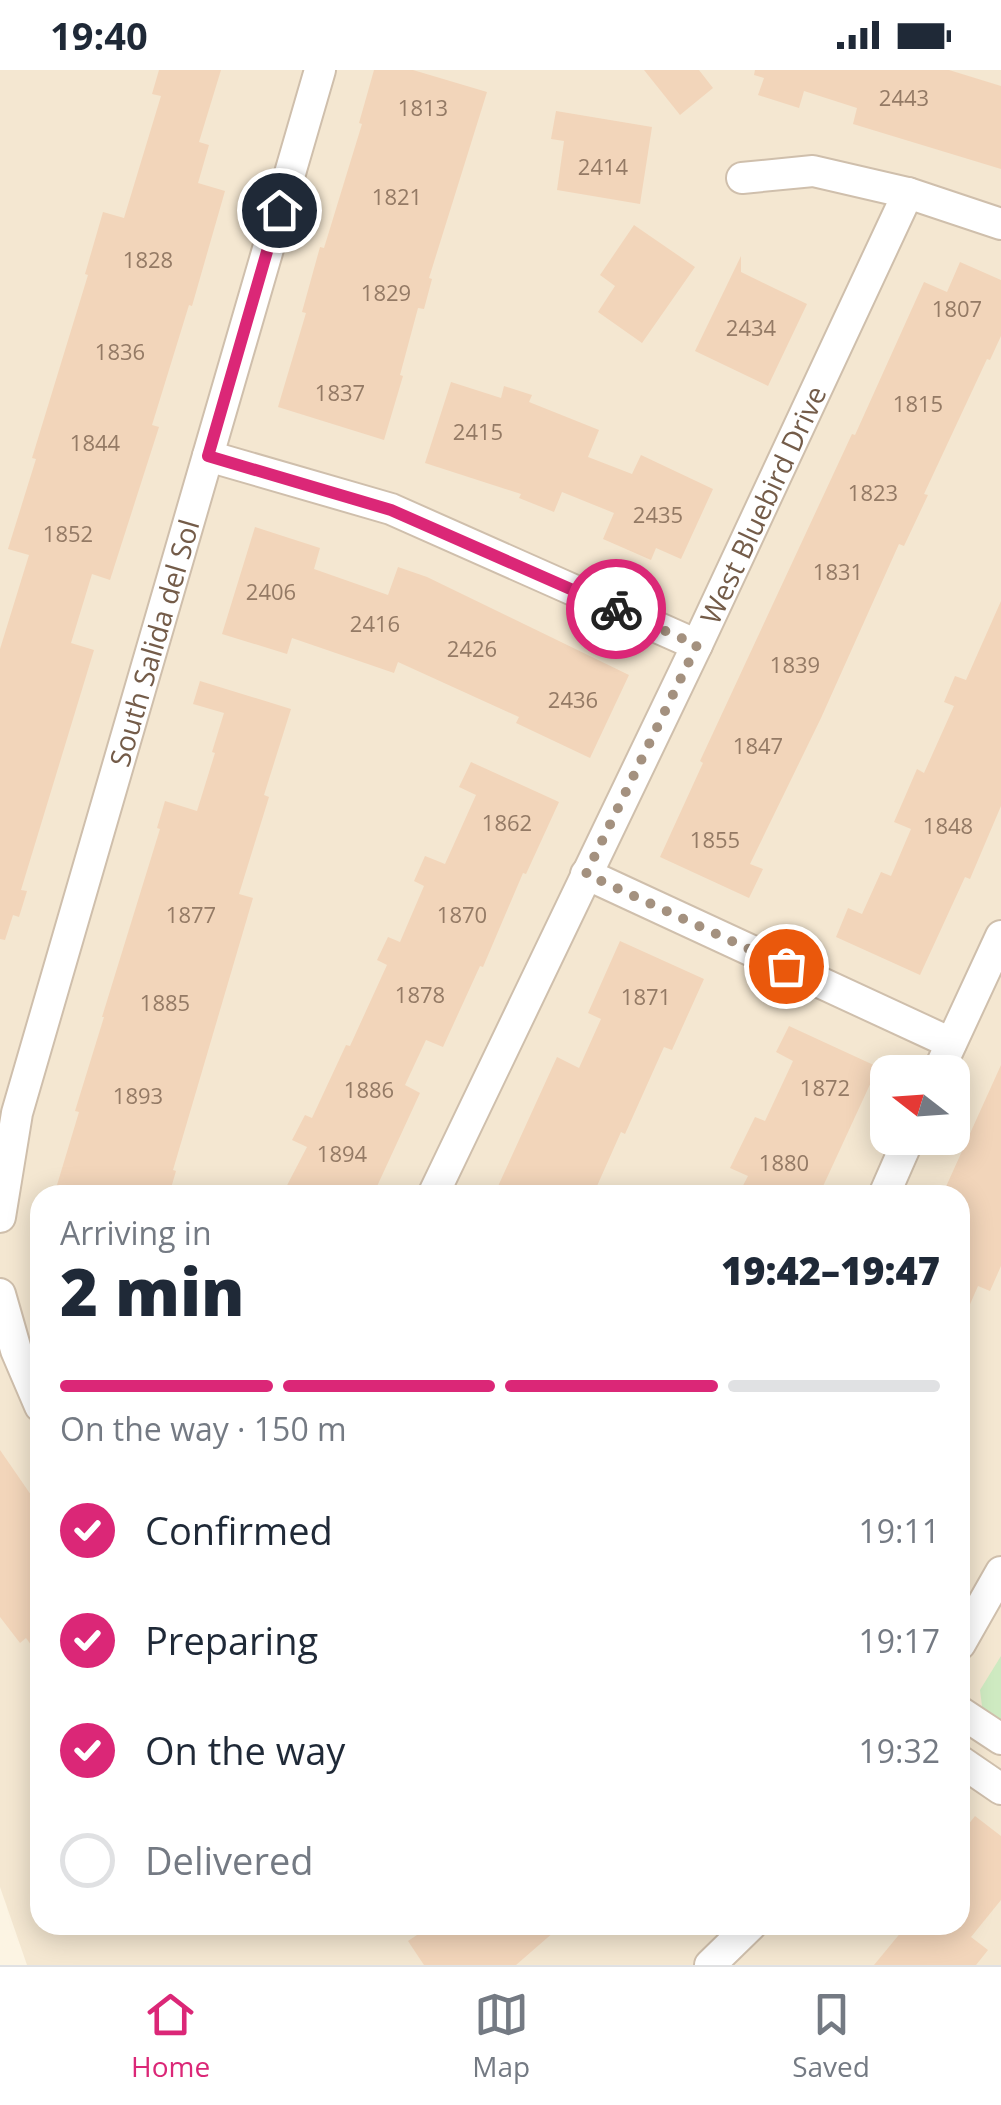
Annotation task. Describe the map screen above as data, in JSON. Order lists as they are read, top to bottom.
{
  "streets": {
    "street": ["West Bluebird Drive", "South Salida del Sol"]
  },
  "house_numbers": [
    "2443",
    "1813",
    "2414",
    "1821",
    "1828",
    "1829",
    "1807",
    "2434",
    "1836",
    "1837",
    "1815",
    "2415",
    "1844",
    "1823",
    "2435",
    "1852",
    "1831",
    "2406",
    "2416",
    "2426",
    "1839",
    "2436",
    "1847",
    "1862",
    "1848",
    "1855",
    "1877",
    "1870",
    "1878",
    "1871",
    "1885",
    "1872",
    "1886",
    "1893",
    "1894",
    "1880"
  ],
  "north": "left",
  "page": {
    "status": "19:40",
    "heading": ["2 min", "Arriving in", "19:42–19:47"],
    "bar": "On the way · 150 m",
    "list": [
      ["Confirmed", "19:11"],
      ["Preparing", "19:17"],
      ["On the way", "19:32"],
      "Delivered"
    ],
    "tabs": ["Home", "Map", "Saved"]
  }
}
